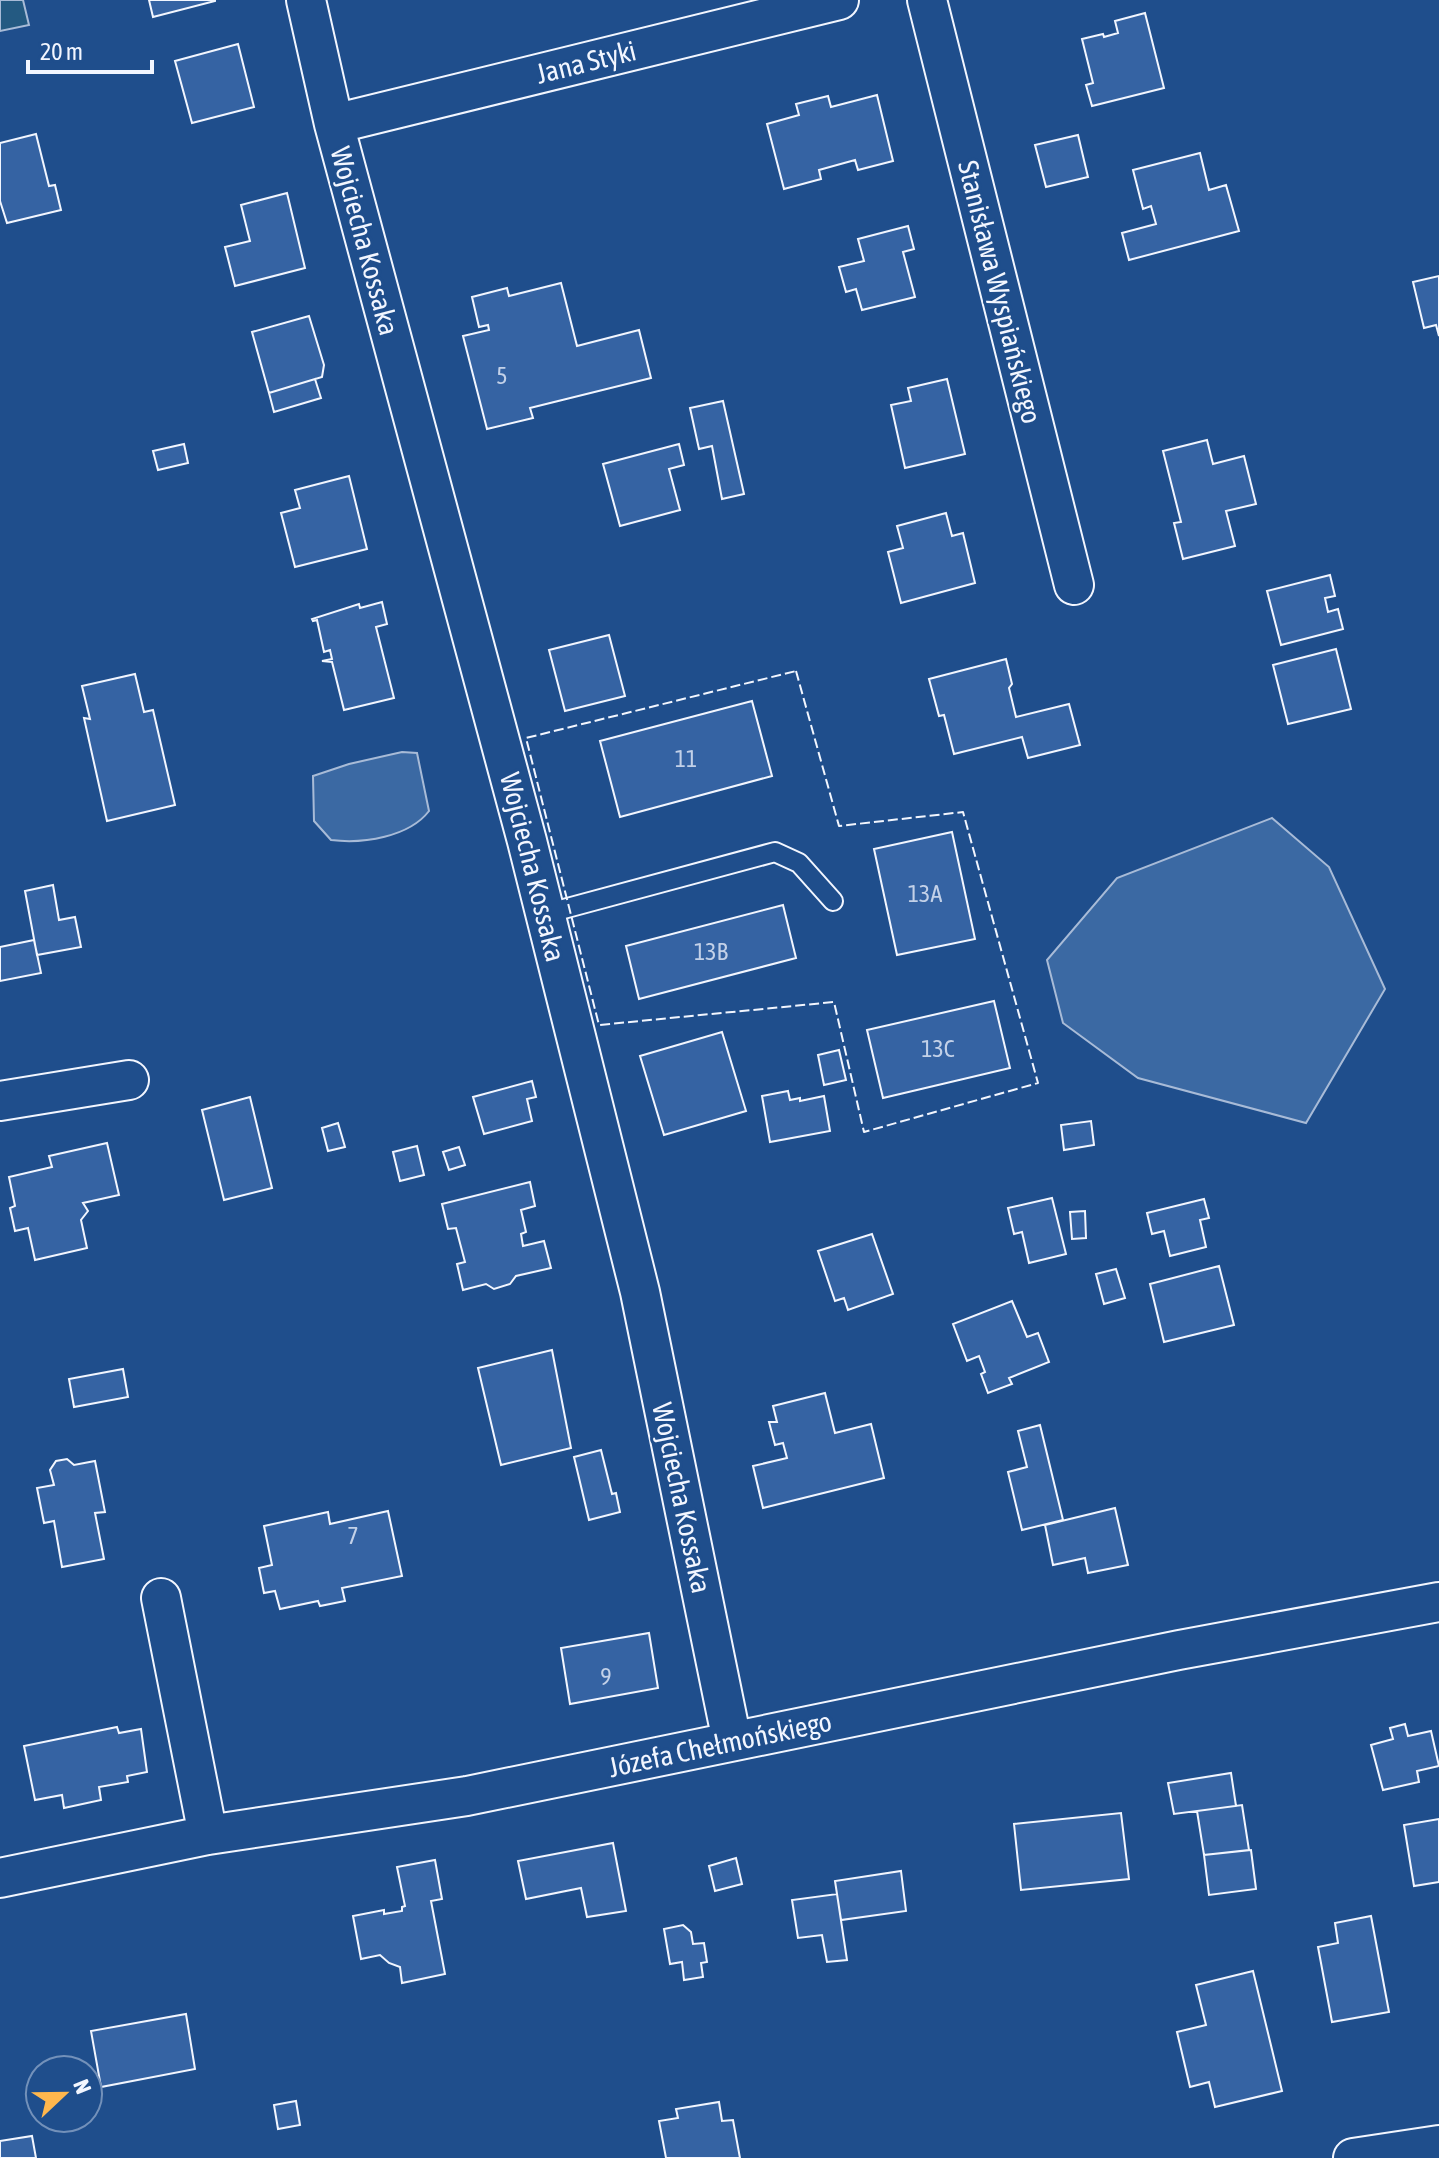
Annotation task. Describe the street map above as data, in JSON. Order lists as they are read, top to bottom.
{
  "streets": {
    "street": [
      "Jana Styki",
      "Wojciecha Kossaka",
      "Stanisława Wyspiańskiego",
      "Józefa Chełmońskiego"
    ]
  },
  "crossings": [
    ["Jana Styki", "Wojciecha Kossaka"],
    ["Wojciecha Kossaka", "Józefa Chełmońskiego"]
  ],
  "house_numbers": [
    "5",
    "11",
    "13A",
    "13B",
    "13C",
    "7",
    "9"
  ],
  "scale_bar": "20 m",
  "north": "right"
}
